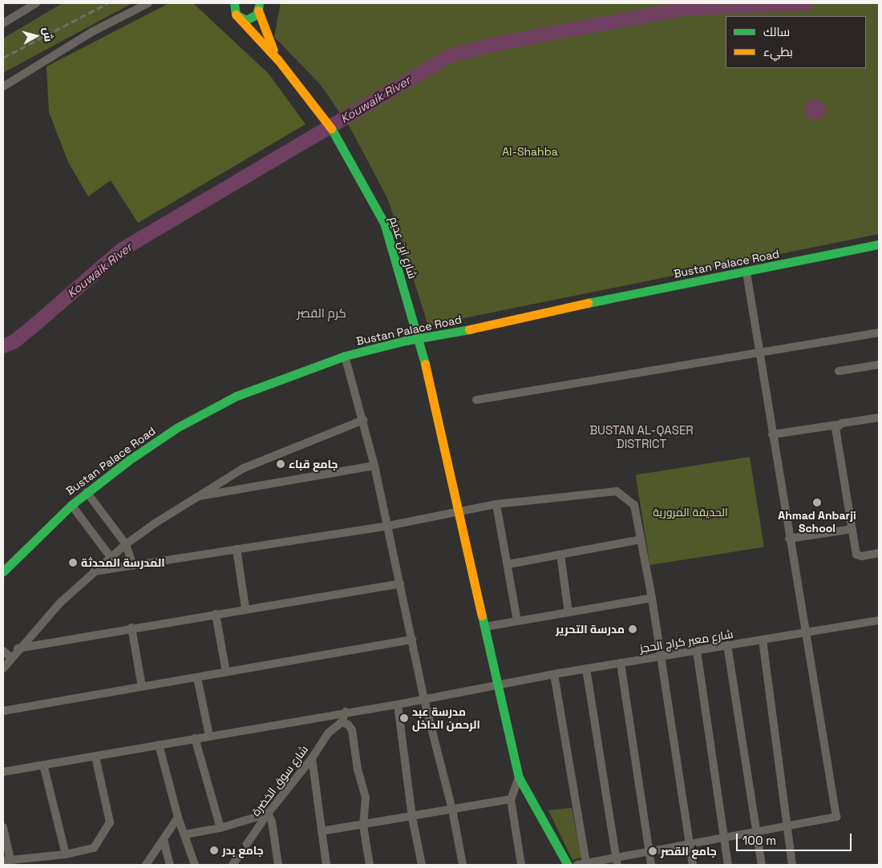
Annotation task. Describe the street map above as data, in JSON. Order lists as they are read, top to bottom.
{
  "streets": {
    "main road": ["شارع ابن عديم", "Bustan Palace Road"],
    "street": ["شارع معبر كراج الحجز", "شارع سوق الخضرة"]
  },
  "crossings": [
    ["شارع ابن عديم", "Bustan Palace Road"],
    ["شارع ابن عديم", "شارع معبر كراج الحجز"],
    ["شارع معبر كراج الحجز", "شارع سوق الخضرة"]
  ],
  "districts": ["كرم القصر", "BUSTAN AL-QASER DISTRICT"],
  "water": ["Kouwaik River"],
  "parks": ["Al-Shahba", "الحديقة المرورية"],
  "places": [
    "جامع قباء",
    "Ahmad Anbarji School",
    "المدرسة المحدثة",
    "مدرسة التحرير",
    "مدرسة عبد الرحمن الداخل",
    "جامع بدر",
    "جامع القصر"
  ],
  "legend": ["سالك", "بطيء"],
  "scale_bar": "100 m",
  "north": "right"
}
